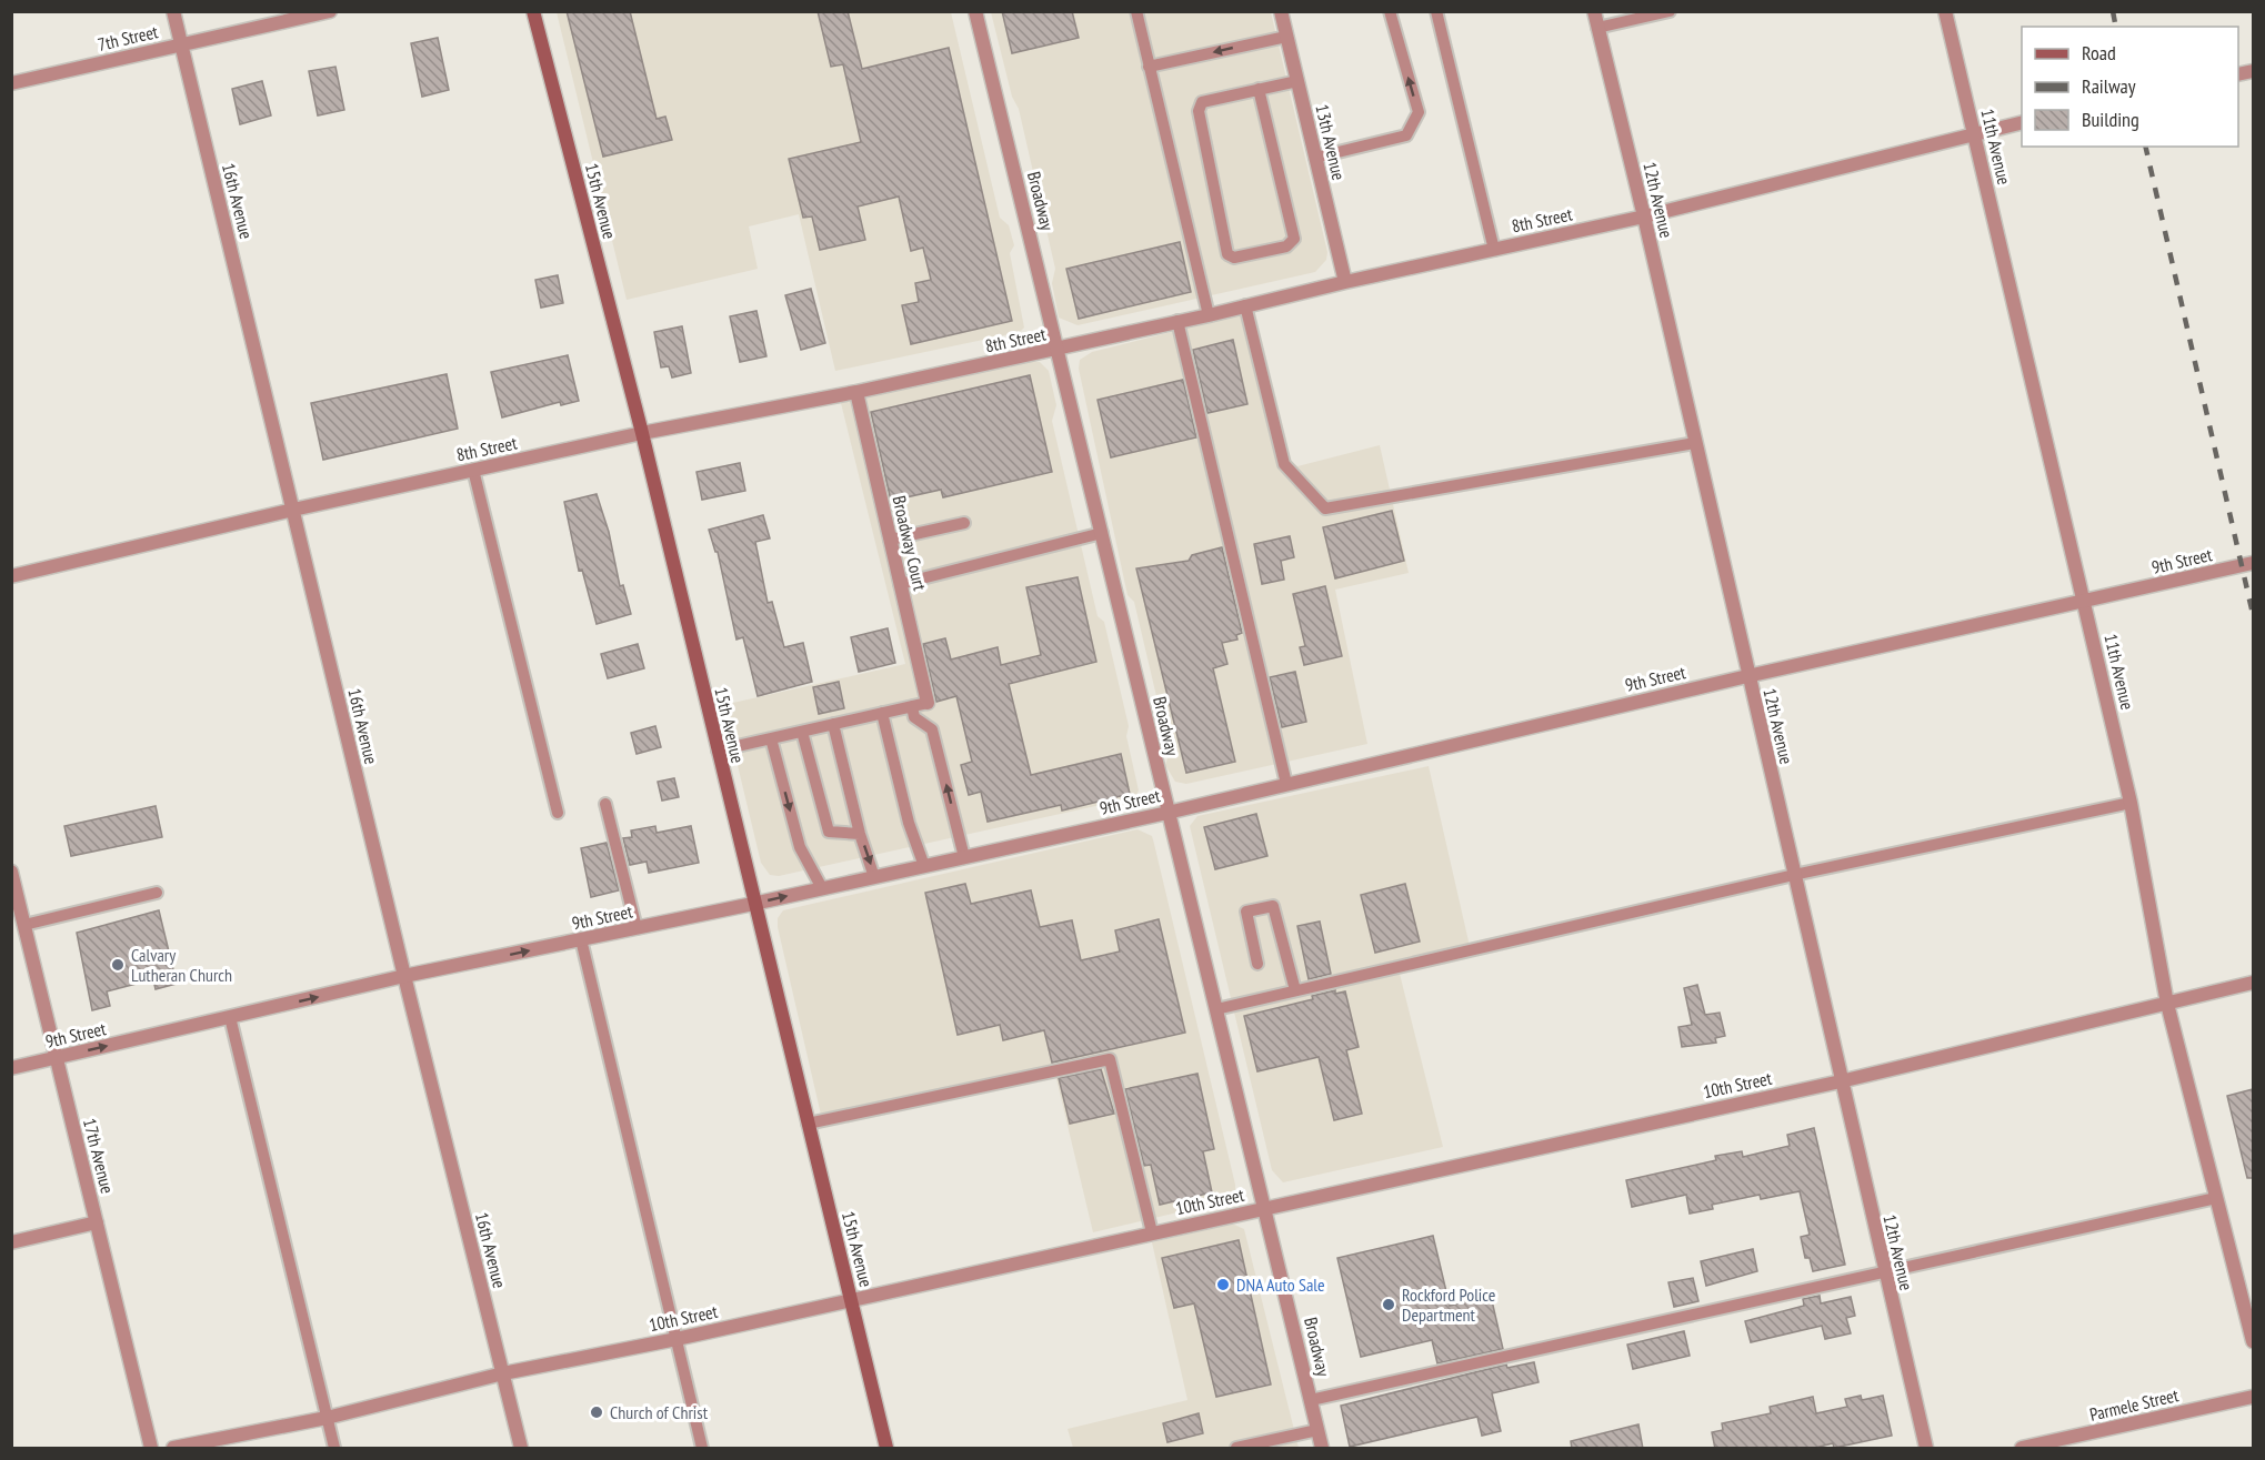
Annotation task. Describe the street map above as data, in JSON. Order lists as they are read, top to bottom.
{
  "streets": {
    "main road": ["15th Avenue"],
    "street": [
      "7th Street",
      "13th Avenue",
      "11th Avenue",
      "12th Avenue",
      "16th Avenue",
      "Broadway",
      "8th Street",
      "Broadway Court",
      "9th Street",
      "10th Street",
      "17th Avenue",
      "Parmele Street"
    ]
  },
  "crossings": [
    ["7th Street", "16th Avenue"],
    ["13th Avenue", "8th Street"],
    ["11th Avenue", "8th Street"],
    ["11th Avenue", "9th Street"],
    ["11th Avenue", "10th Street"],
    ["12th Avenue", "8th Street"],
    ["12th Avenue", "9th Street"],
    ["12th Avenue", "10th Street"],
    ["16th Avenue", "8th Street"],
    ["16th Avenue", "9th Street"],
    ["16th Avenue", "10th Street"],
    ["15th Avenue", "8th Street"],
    ["15th Avenue", "9th Street"],
    ["15th Avenue", "10th Street"],
    ["Broadway", "8th Street"],
    ["Broadway", "9th Street"],
    ["Broadway", "10th Street"],
    ["8th Street", "Broadway Court"],
    ["9th Street", "17th Avenue"]
  ],
  "places": [
    "Calvary Lutheran Church",
    "DNA Auto Sale",
    "Rockford Police Department",
    "Church of Christ"
  ],
  "legend": ["Road", "Railway", "Building"]
}
